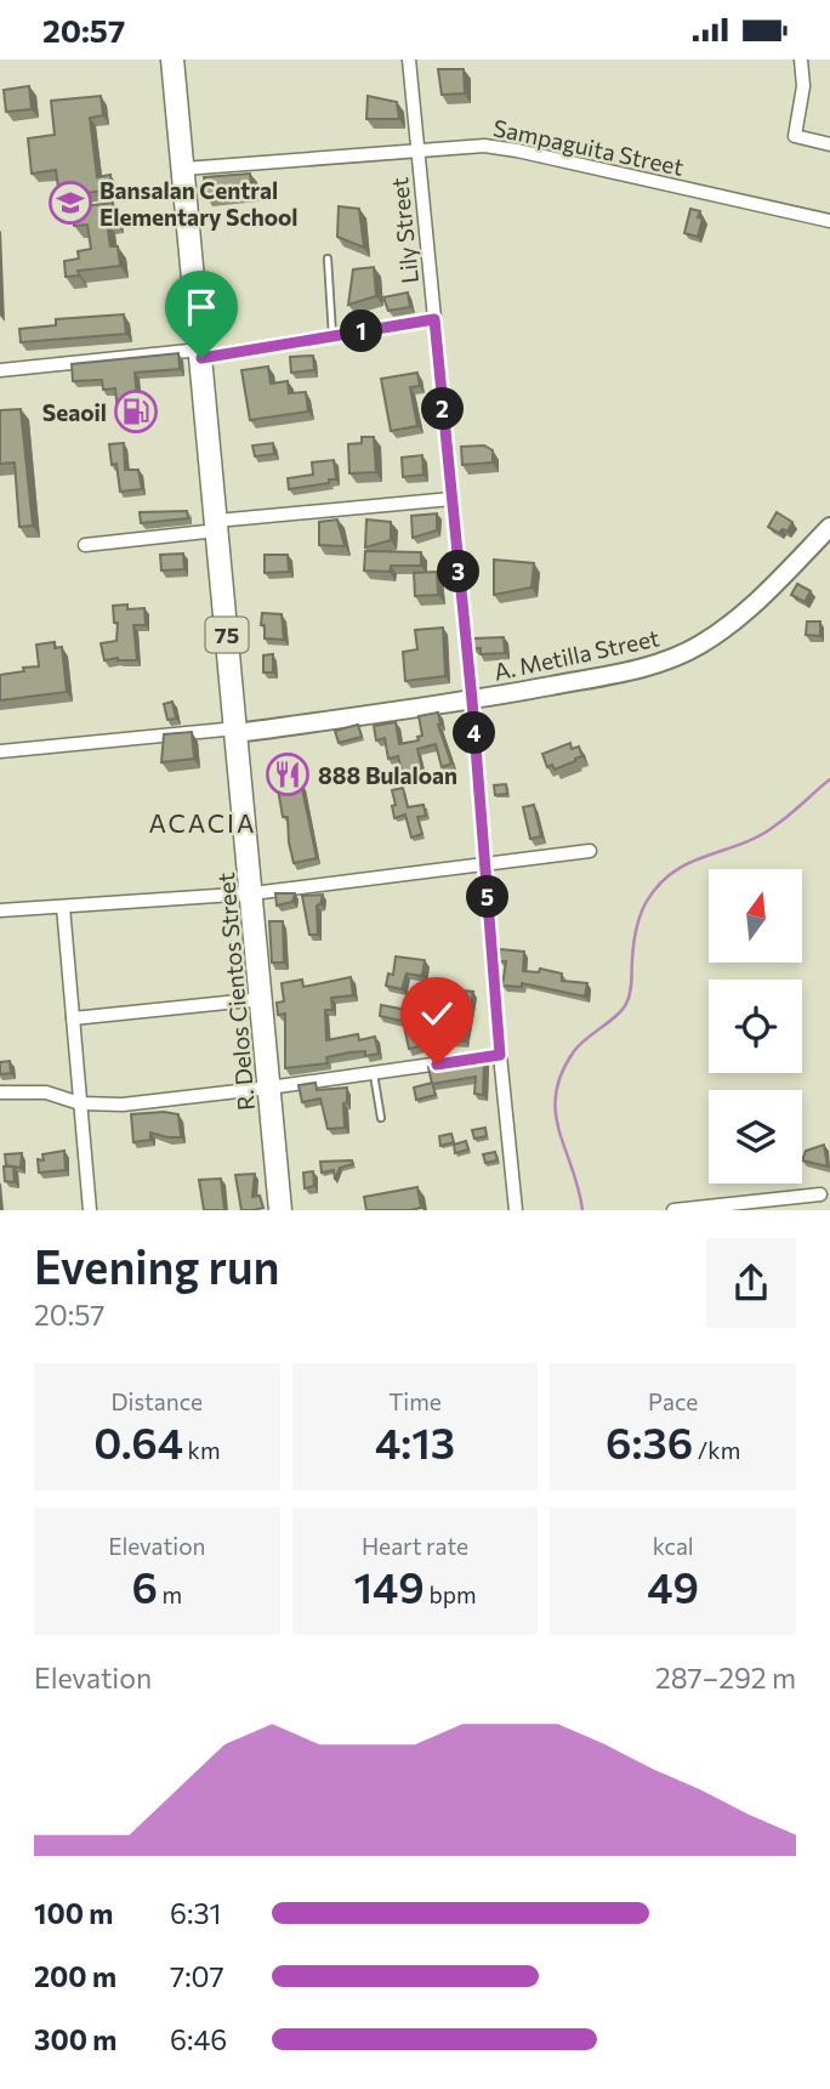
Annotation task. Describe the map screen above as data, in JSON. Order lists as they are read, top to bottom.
{
  "streets": {
    "highway": ["75", "R. Delos Cientos Street"],
    "main road": ["A. Metilla Street"],
    "street": ["Sampaguita Street", "Lily Street"]
  },
  "crossings": [
    ["Sampaguita Street", "Lily Street"],
    ["Sampaguita Street", "R. Delos Cientos Street"],
    ["Lily Street", "A. Metilla Street"],
    ["A. Metilla Street", "R. Delos Cientos Street"]
  ],
  "districts": ["ACACIA"],
  "places": {
    "school or university": ["Bansalan Central Elementary School"],
    "fuel station": ["Seaoil"],
    "restaurant": ["888 Bulaloan"]
  },
  "north": "top",
  "page": {
    "status": "20:57",
    "pins": [
      "1",
      "2",
      "3",
      "4",
      "5"
    ],
    "heading": ["Evening run", "20:57"],
    "stats": [
      ["Distance", "0.64 km"],
      ["Time", "4:13"],
      ["Pace", "6:36 /km"],
      ["Elevation", "6 m"],
      ["Heart rate", "149 bpm"],
      ["kcal", "49"]
    ],
    "chart": ["Elevation", "287–292 m"],
    "list": [
      {
        "name": "100 m",
        "note": "6:31"
      },
      {
        "name": "200 m",
        "note": "7:07"
      },
      {
        "name": "300 m",
        "note": "6:46"
      }
    ]
  }
}
